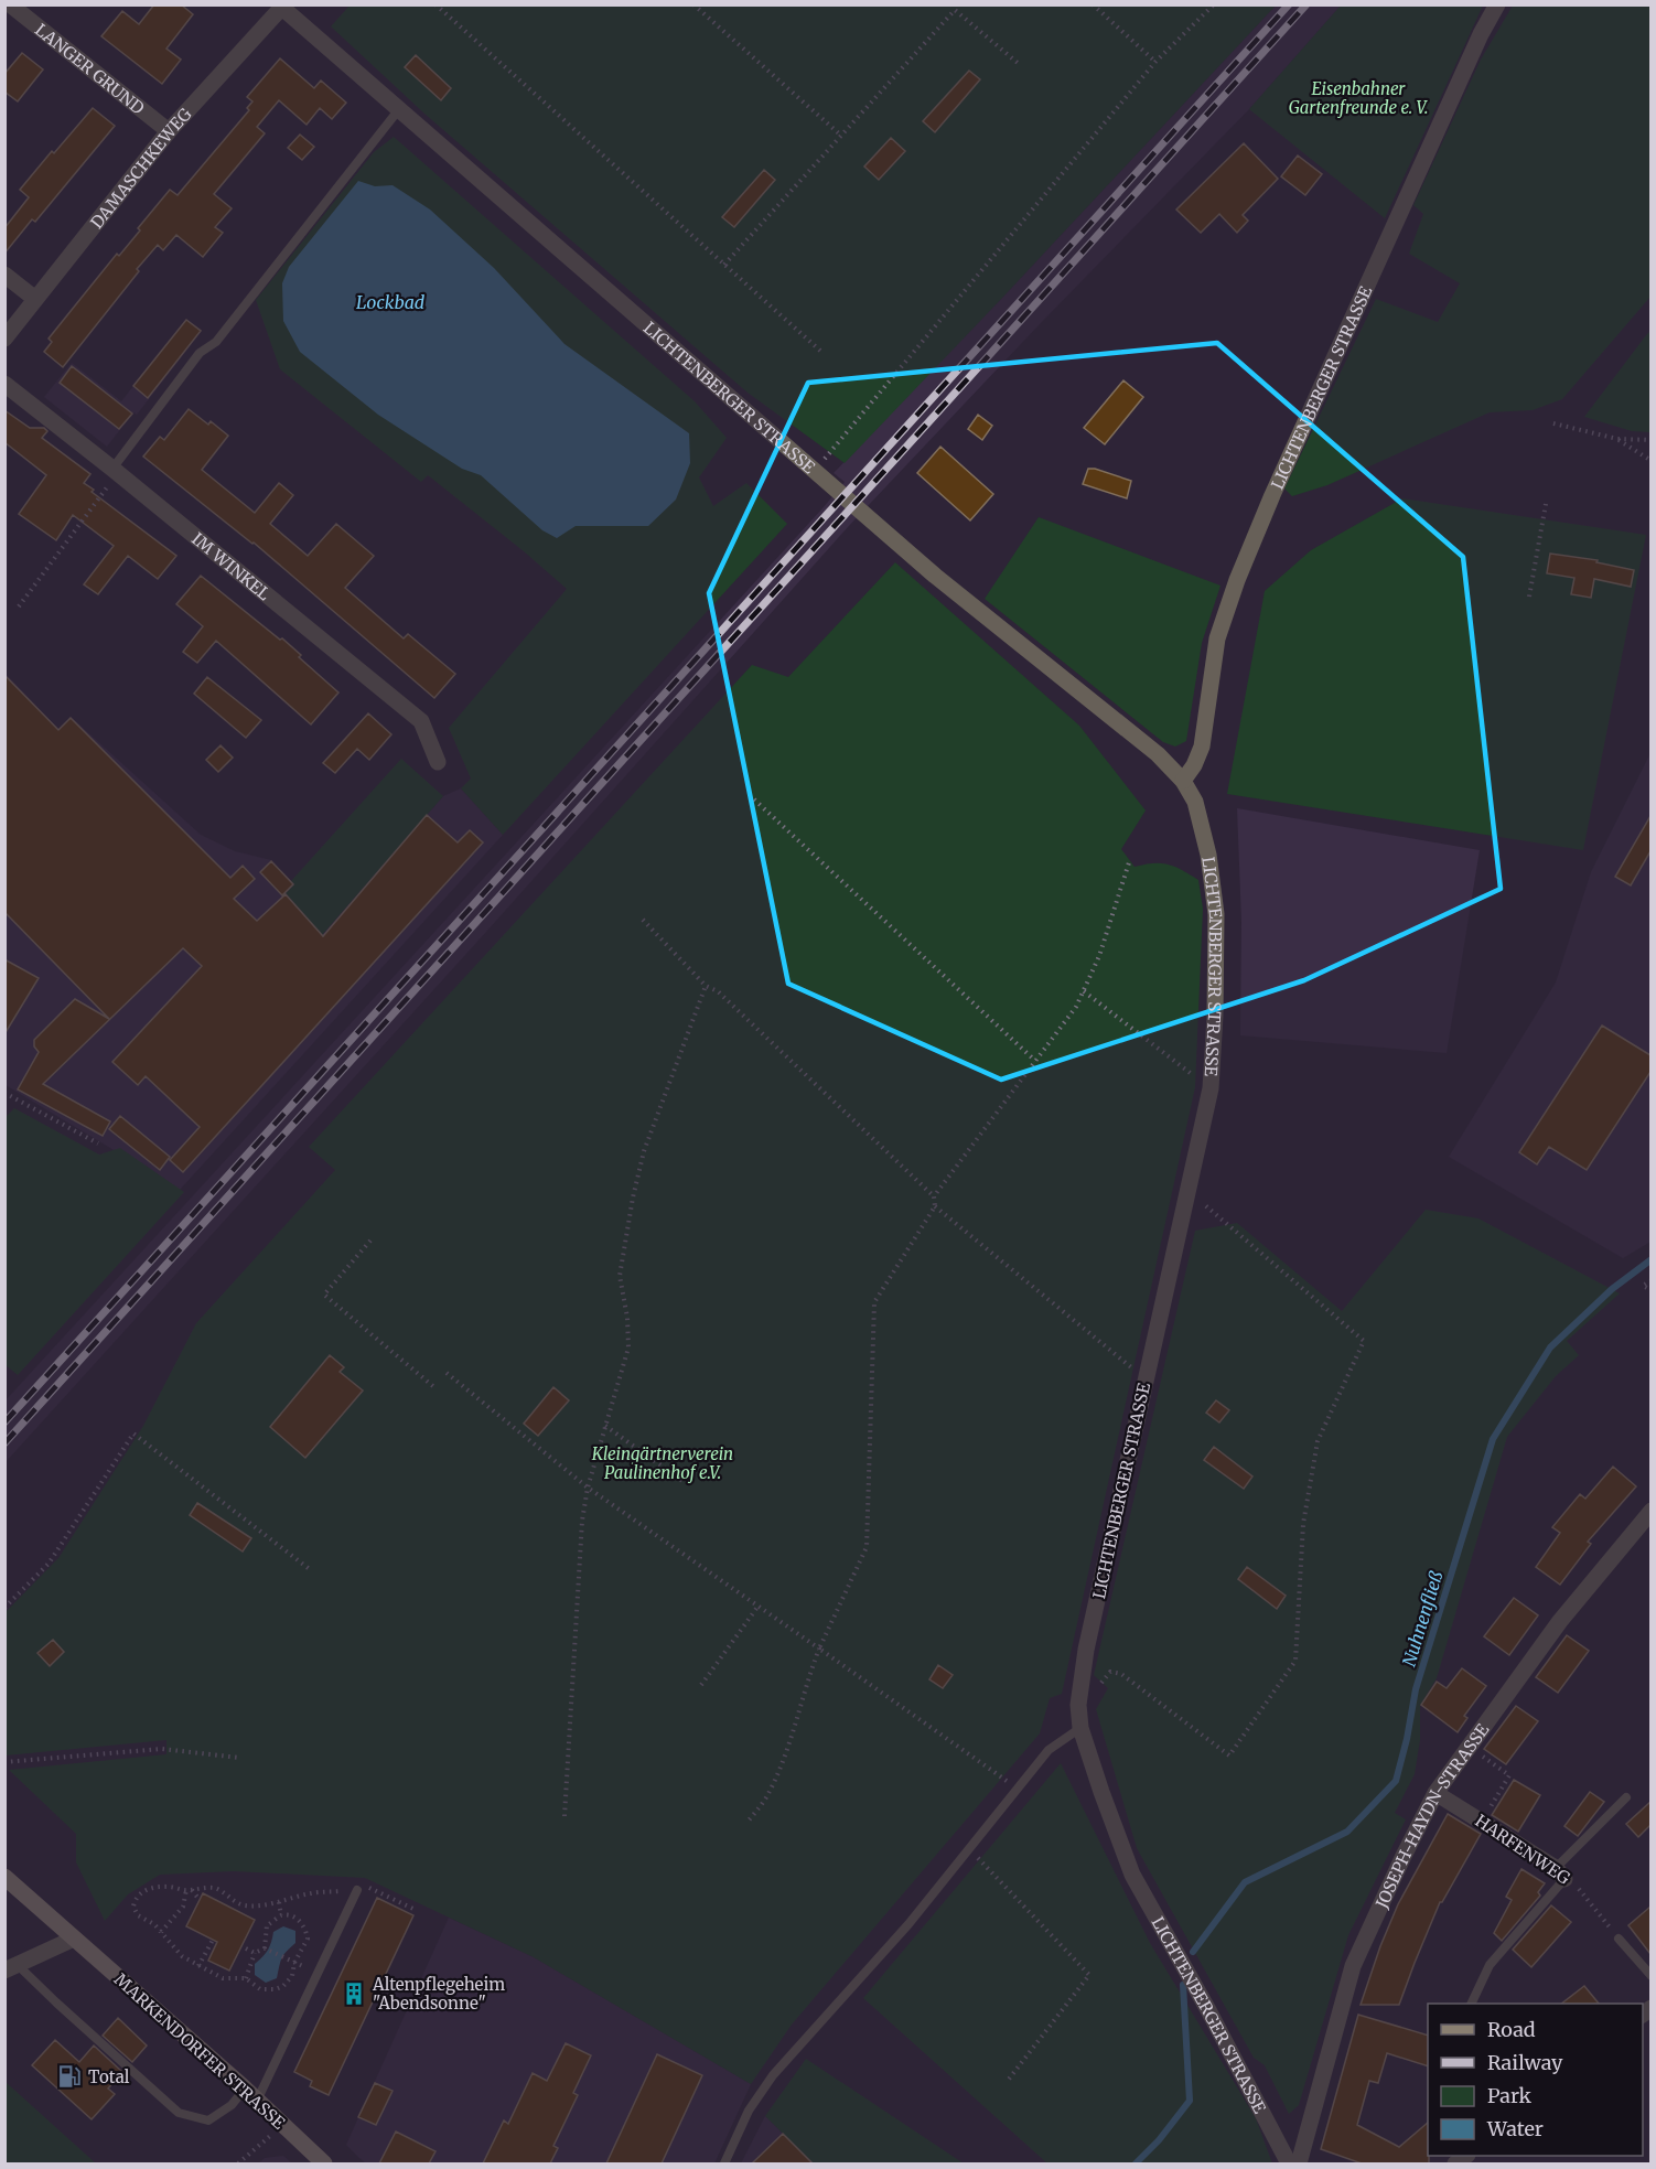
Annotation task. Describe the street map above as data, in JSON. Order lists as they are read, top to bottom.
{
  "streets": {
    "street": [
      "LANGER GRUND",
      "DAMASCHKEWEG",
      "LICHTENBERGER STRASSE",
      "IM WINKEL",
      "JOSEPH-HAYDN-STRASSE",
      "HARFENWEG",
      "MARKENDORFER STRASSE"
    ]
  },
  "crossings": [
    ["LANGER GRUND", "DAMASCHKEWEG"],
    ["DAMASCHKEWEG", "LICHTENBERGER STRASSE"],
    ["JOSEPH-HAYDN-STRASSE", "HARFENWEG"]
  ],
  "water": ["Lockbad", "Nuhnenfließ"],
  "parks": ["Eisenbahner Gartenfreunde e. V.", "Kleingärtnerverein Paulinenhof e.V."],
  "places": {
    "building": ["Altenpflegeheim \"Abendsonne\""],
    "fuel station": ["Total"]
  },
  "legend": [
    "Road",
    "Railway",
    "Park",
    "Water"
  ]
}
